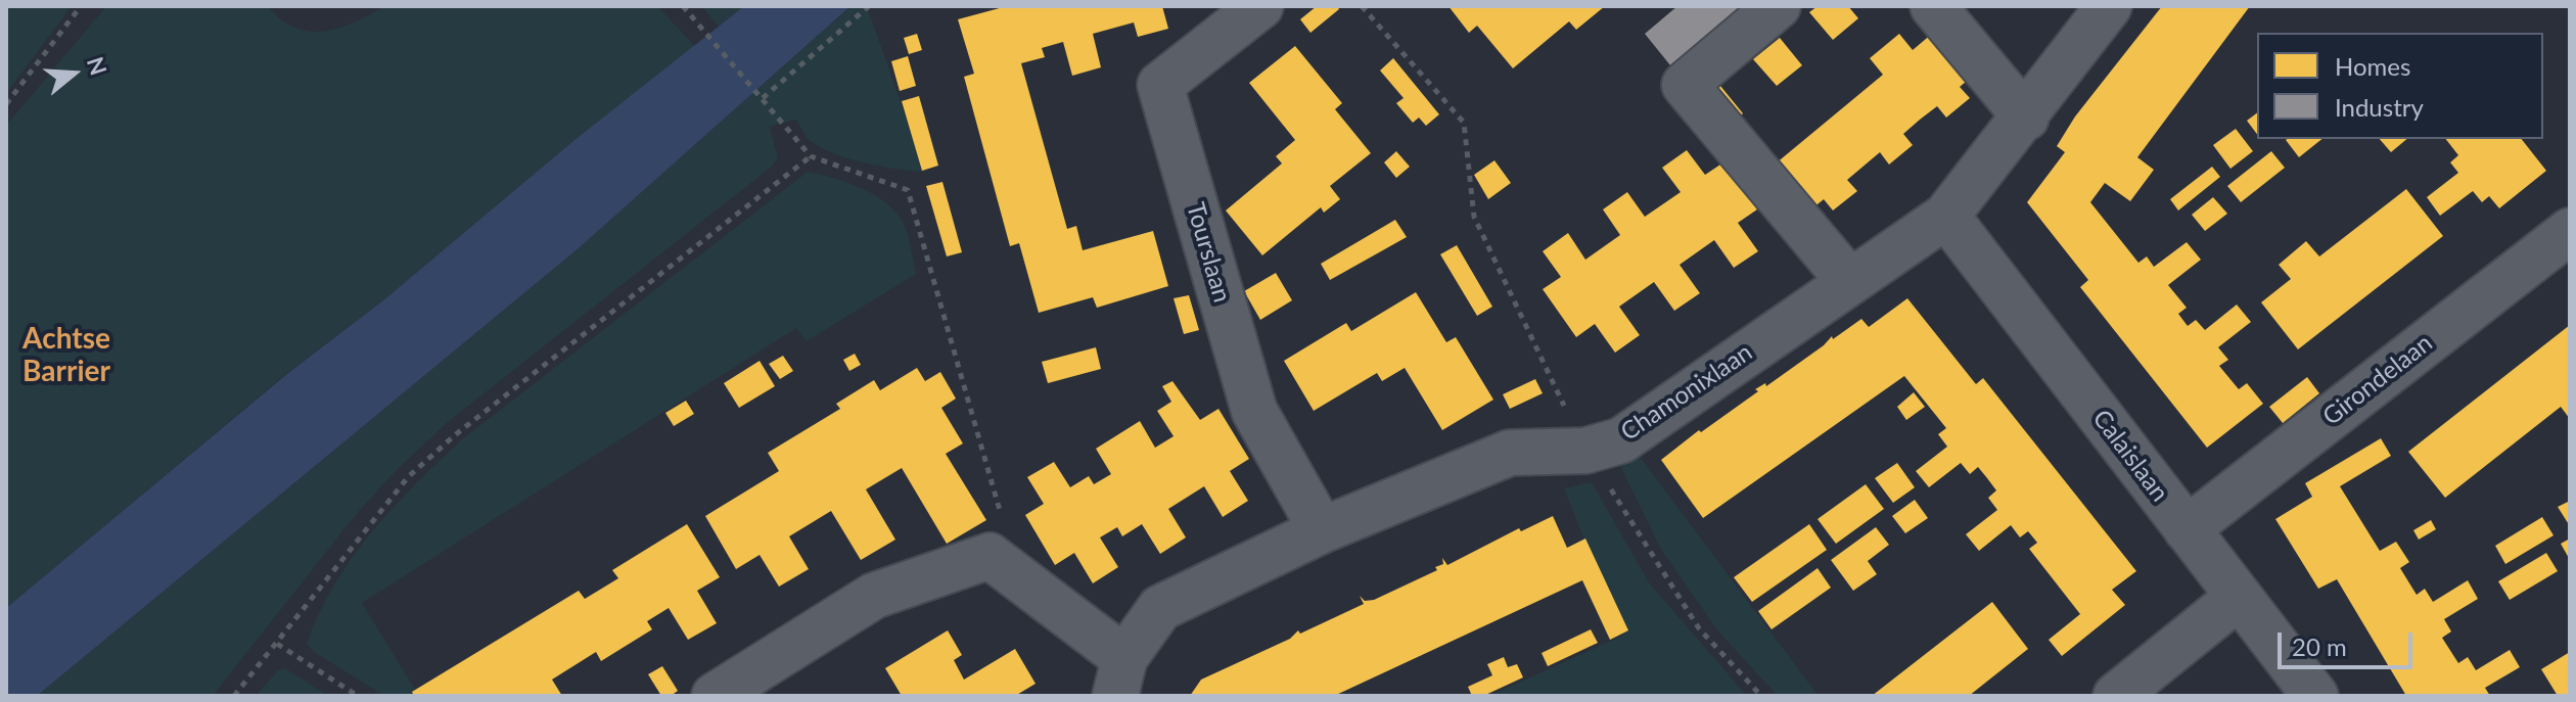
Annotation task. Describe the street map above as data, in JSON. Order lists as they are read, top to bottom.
{
  "streets": {
    "street": [
      "Tourslaan",
      "Girondelaan",
      "Chamonixlaan",
      "Calaislaan"
    ]
  },
  "crossings": [
    ["Tourslaan", "Chamonixlaan"],
    ["Girondelaan", "Calaislaan"],
    ["Chamonixlaan", "Calaislaan"]
  ],
  "districts": ["Achtse Barrier"],
  "legend": ["Homes", "Industry"],
  "scale_bar": "20 m",
  "north": "right"
}
